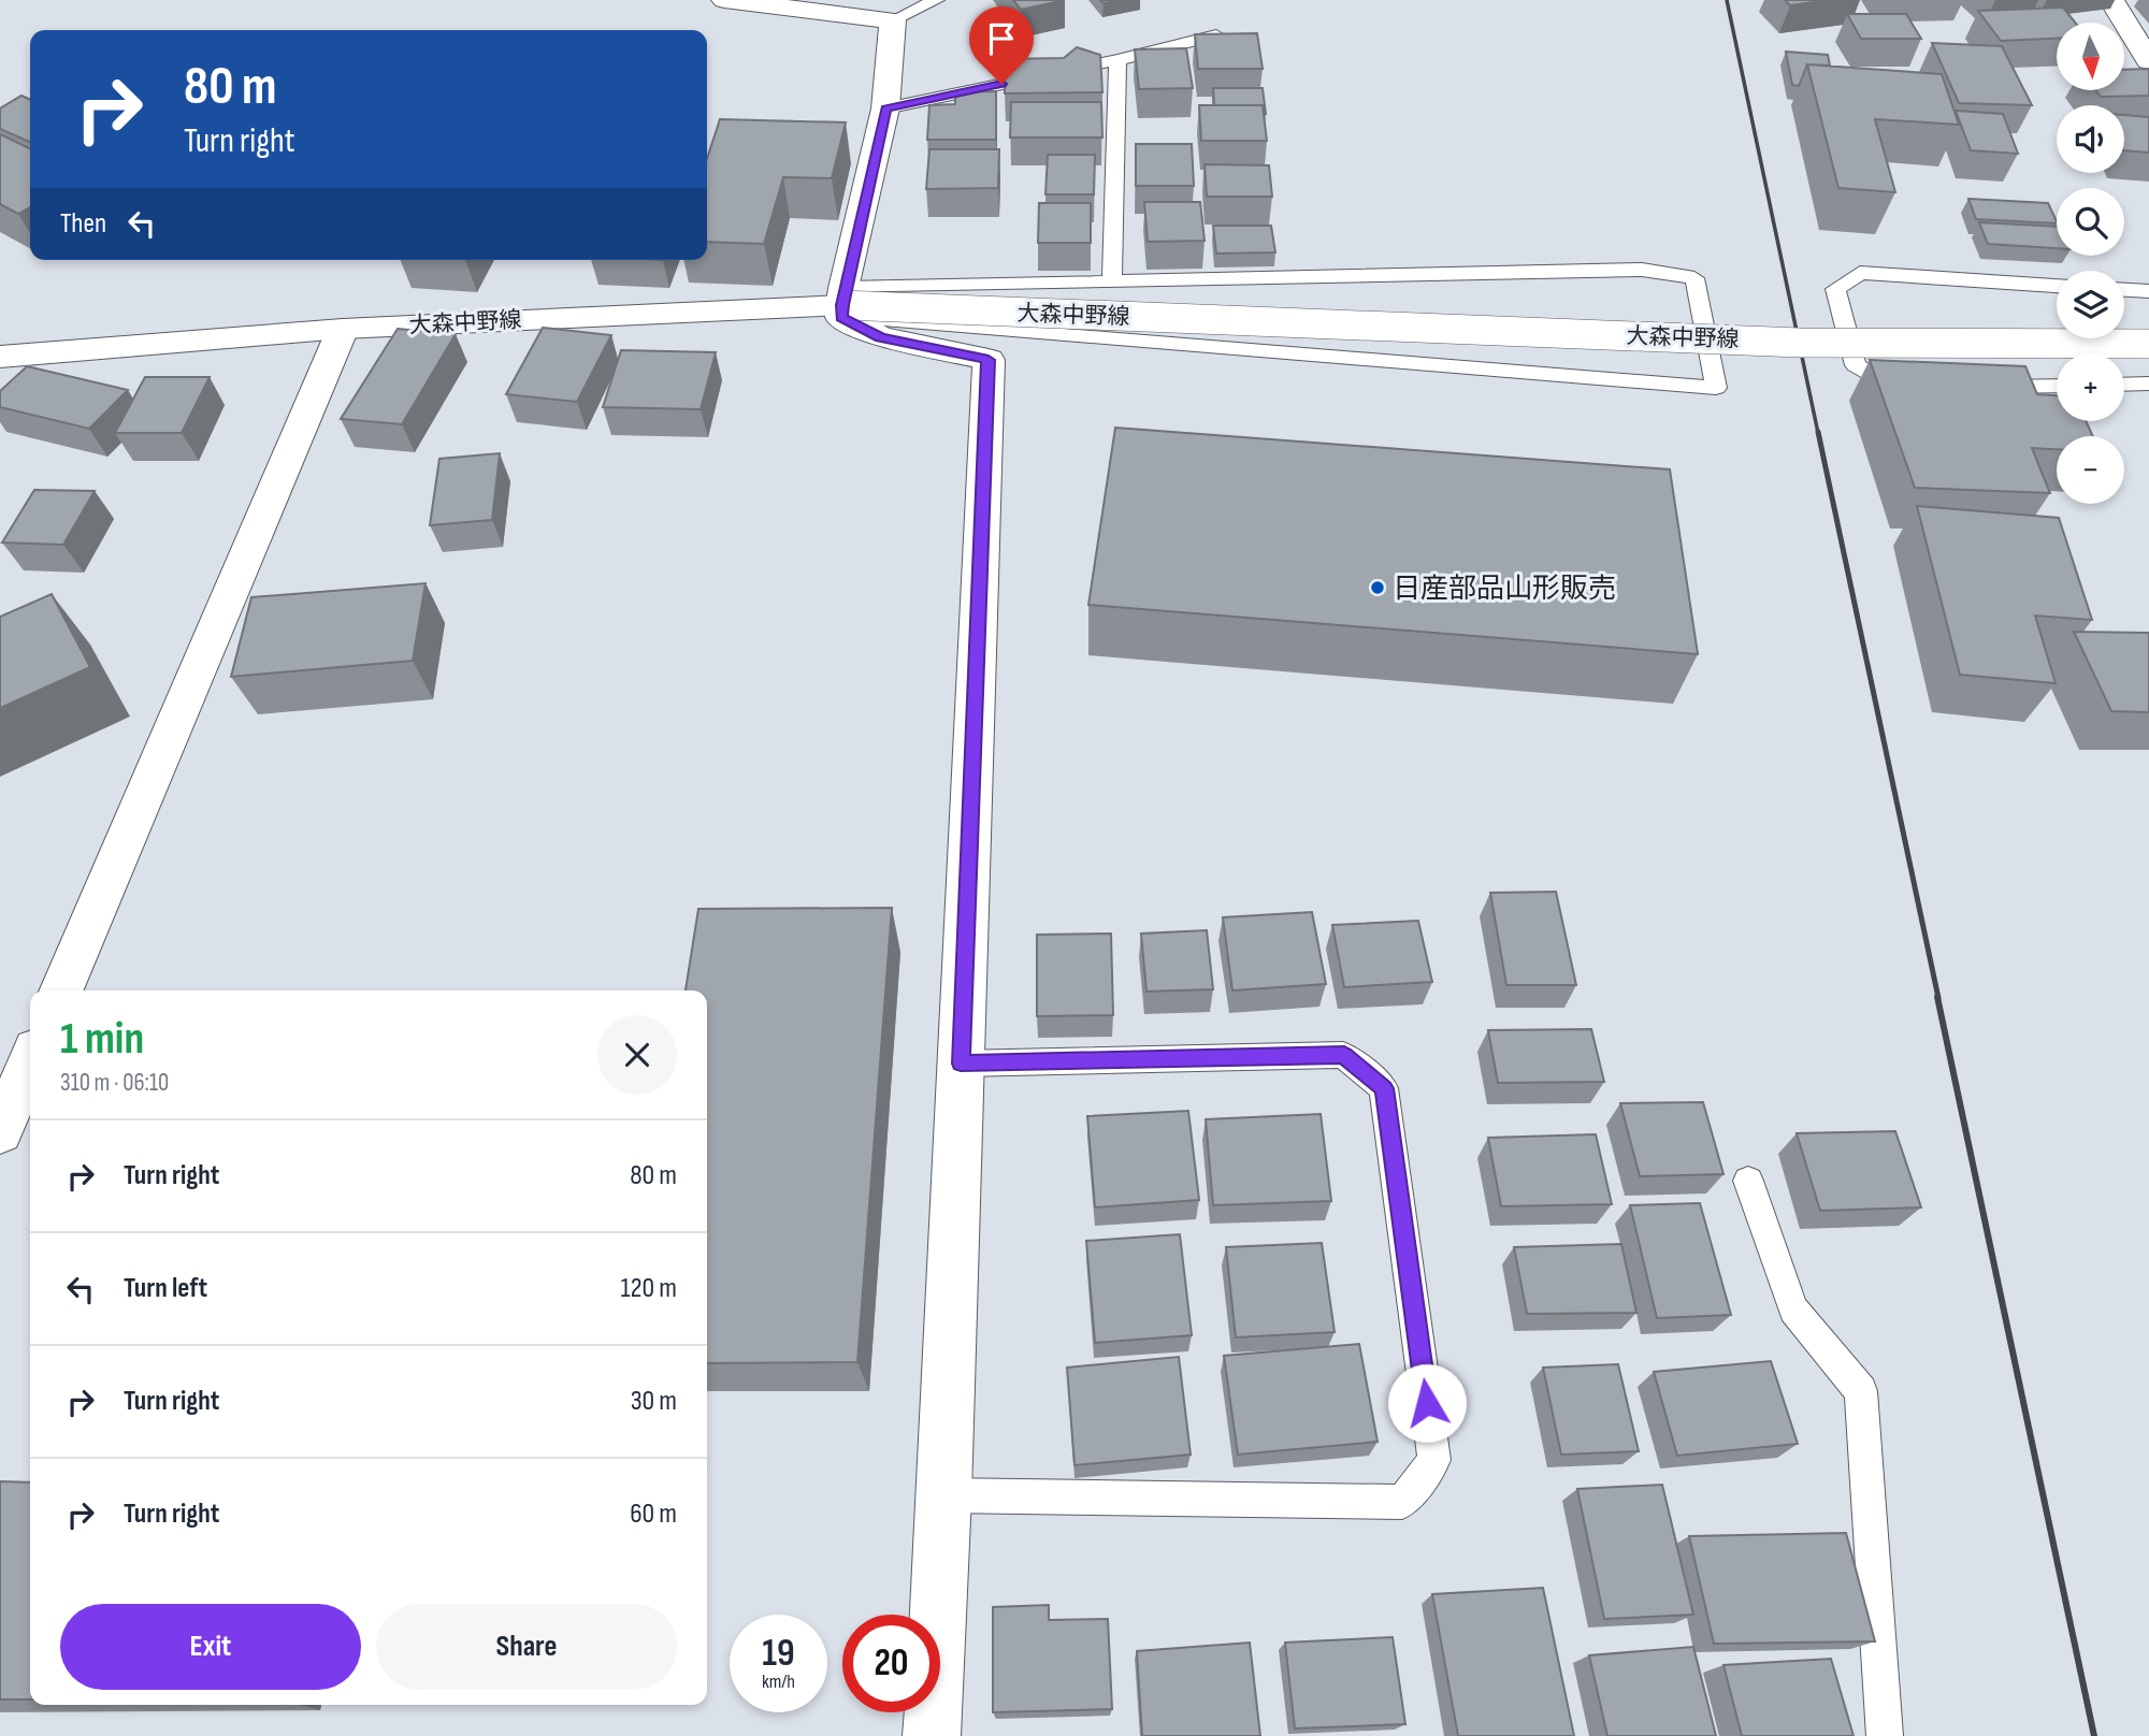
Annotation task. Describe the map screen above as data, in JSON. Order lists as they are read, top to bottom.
{
  "streets": {
    "street": ["大森中野線"]
  },
  "places": ["日産部品山形販売"],
  "north": "bottom",
  "page": {
    "map_buttons": ["+", "−"],
    "turn": ["80 m", "Turn right"],
    "then": "Then",
    "heading": ["1 min", "310 m · 06:10"],
    "list": [
      {
        "name": "Turn right",
        "value": "80 m"
      },
      {
        "name": "Turn left",
        "value": "120 m"
      },
      {
        "name": "Turn right",
        "value": "30 m"
      },
      {
        "name": "Turn right",
        "value": "60 m"
      }
    ],
    "buttons": ["Exit", "Share"],
    "speed": "19 km/h",
    "limit": "20"
  }
}
